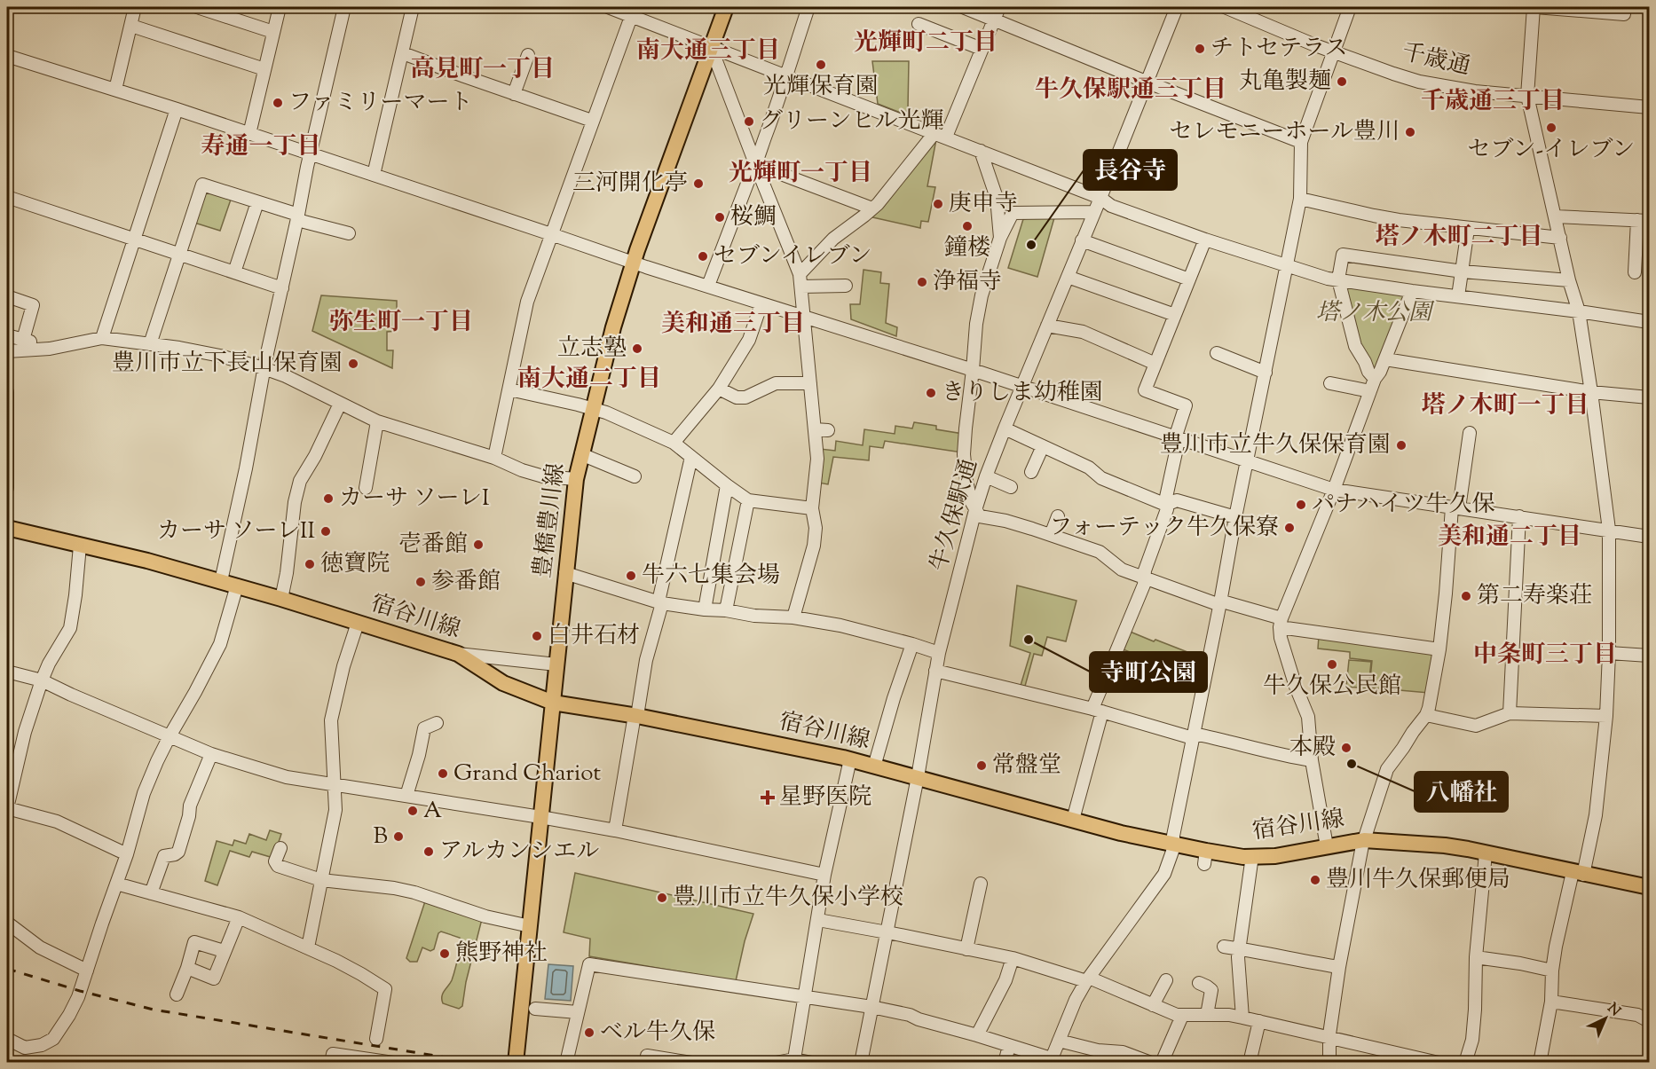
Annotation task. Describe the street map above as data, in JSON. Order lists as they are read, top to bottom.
{
  "streets": {
    "main road": ["豊橋豊川線", "宿谷川線"],
    "street": ["千歳通", "牛久保駅通"]
  },
  "crossings": [
    ["牛久保駅通", "宿谷川線"],
    ["豊橋豊川線", "宿谷川線"]
  ],
  "districts": [
    "光輝町二丁目",
    "南大通三丁目",
    "高見町一丁目",
    "牛久保駅通三丁目",
    "千歳通三丁目",
    "寿通一丁目",
    "光輝町一丁目",
    "塔ノ木町二丁目",
    "弥生町一丁目",
    "美和通三丁目",
    "南大通二丁目",
    "塔ノ木町一丁目",
    "美和通二丁目",
    "中条町三丁目"
  ],
  "parks": ["塔ノ木公園"],
  "places": {
    "other": [
      "チトセテラス",
      "光輝保育園",
      "丸亀製麺",
      "ファミリーマート",
      "グリーンヒル光輝",
      "セブン-イレブン",
      "セレモニーホール豊川",
      "三河開化亭",
      "庚申寺",
      "桜鯛",
      "鐘楼",
      "長谷寺",
      "セブンイレブン",
      "浄福寺",
      "立志塾",
      "豊川市立下長山保育園",
      "きりしま幼稚園",
      "豊川市立牛久保保育園",
      "カーサ ソーレI",
      "パナハイツ牛久保",
      "フォーテック牛久保寮",
      "カーサ ソーレII",
      "壱番館",
      "徳寶院",
      "牛六七集会場",
      "参番館",
      "第二寿楽荘",
      "白井石材",
      "寺町公園",
      "牛久保公民館",
      "本殿",
      "八幡社",
      "常盤堂",
      "Grand Chariot",
      "A",
      "B",
      "アルカンシエル",
      "豊川牛久保郵便局",
      "豊川市立牛久保小学校",
      "熊野神社",
      "ベル牛久保"
    ],
    "health": ["星野医院"]
  },
  "north": "top right"
}
